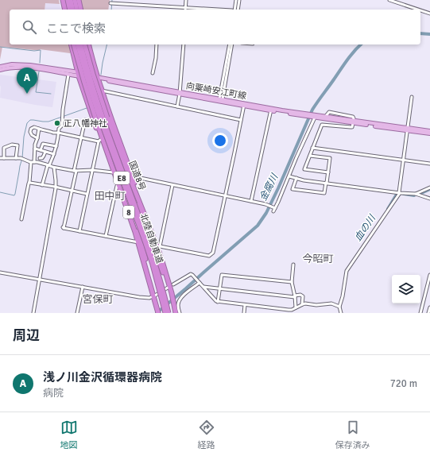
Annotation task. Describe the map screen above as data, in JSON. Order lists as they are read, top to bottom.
{
  "streets": {
    "highway": [
      "国道8号",
      "E8",
      "8",
      "北陸自動車道"
    ],
    "main road": ["向粟崎安江町線"]
  },
  "districts": ["田中町", "今昭町", "宮保町"],
  "water": ["金腐川", "血の川"],
  "places": ["正八幡神社"],
  "page": {
    "search": "ここで検索",
    "pins": "A",
    "heading": "周辺",
    "list": [
      {
        "mark": "A",
        "name": "浅ノ川金沢循環器病院",
        "note": "病院",
        "value": "720 m"
      }
    ],
    "nav": ["地図", "経路", "保存済み"]
  }
}
